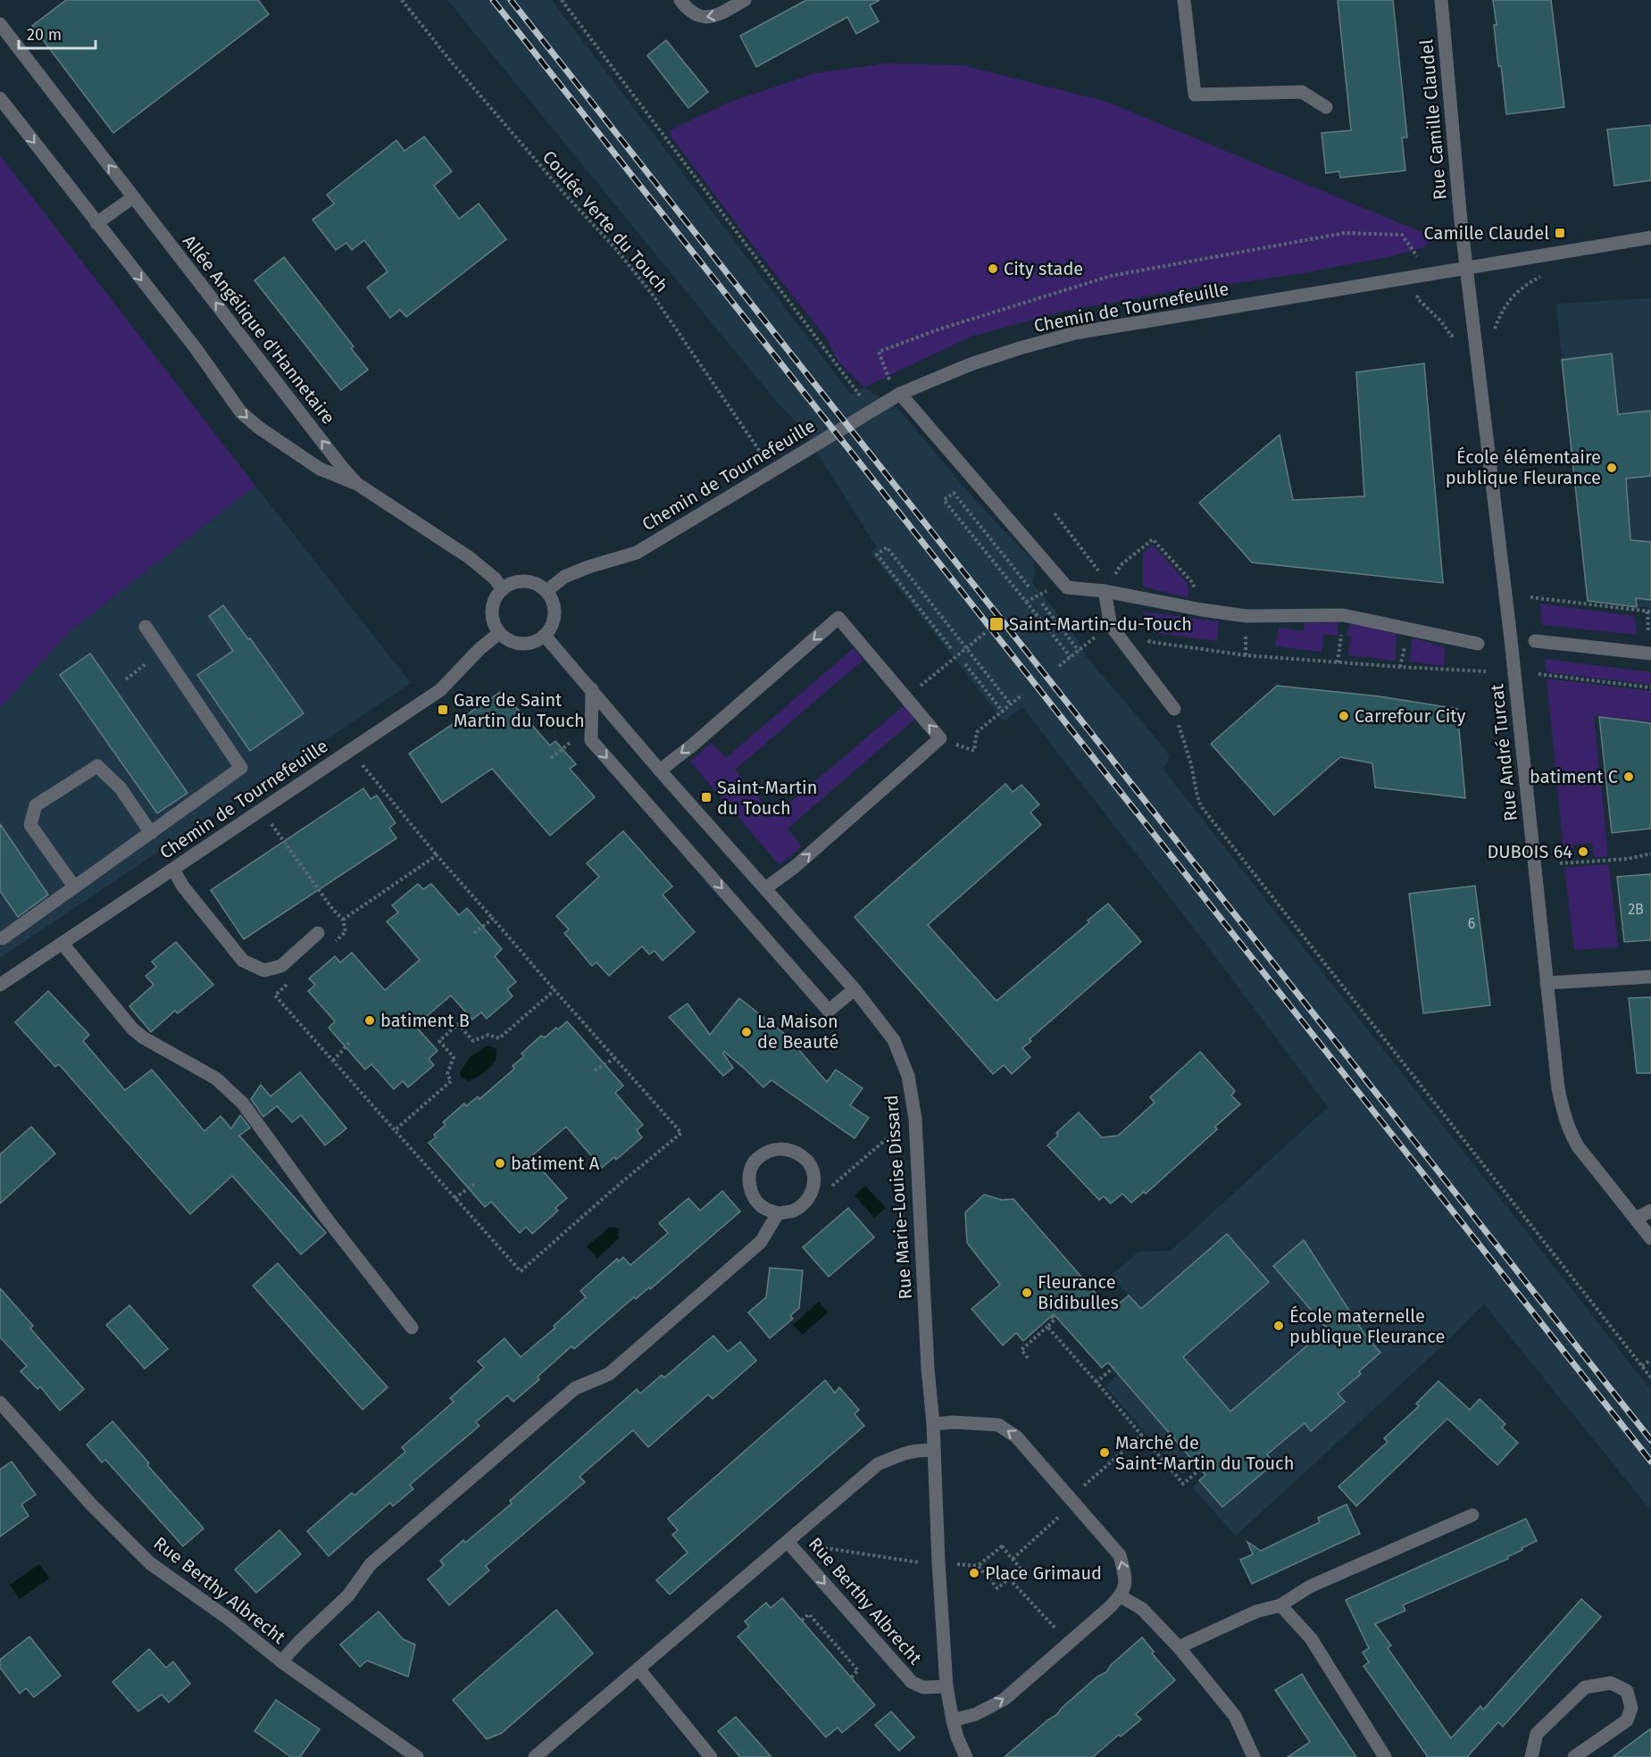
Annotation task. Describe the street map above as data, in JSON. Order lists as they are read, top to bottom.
{
  "streets": {
    "street": [
      "Rue Camille Claudel",
      "Chemin de Tournefeuille",
      "Allée Angélique d'Hannetaire",
      "Rue André Turcat",
      "Rue Marie-Louise Dissard",
      "Rue Berthy Albrecht"
    ],
    "path": ["Coulée Verte du Touch"]
  },
  "crossings": [
    ["Rue Camille Claudel", "Chemin de Tournefeuille"],
    ["Rue Camille Claudel", "Rue André Turcat"],
    ["Coulée Verte du Touch", "Chemin de Tournefeuille"],
    ["Chemin de Tournefeuille", "Allée Angélique d'Hannetaire"],
    ["Chemin de Tournefeuille", "Rue André Turcat"],
    ["Chemin de Tournefeuille", "Rue Marie-Louise Dissard"],
    ["Allée Angélique d'Hannetaire", "Rue Marie-Louise Dissard"],
    ["Rue Marie-Louise Dissard", "Rue Berthy Albrecht"]
  ],
  "places": {
    "transit": [
      "Camille Claudel",
      "Saint-Martin-du-Touch",
      "Gare de Saint Martin du Touch",
      "Saint-Martin du Touch"
    ],
    "other": [
      "City stade",
      "École élémentaire publique Fleurance",
      "Carrefour City",
      "batiment C",
      "DUBOIS 64",
      "batiment B",
      "La Maison de Beauté",
      "batiment A",
      "Fleurance Bidibulles",
      "École maternelle publique Fleurance",
      "Marché de Saint-Martin du Touch",
      "Place Grimaud"
    ]
  },
  "house_numbers": ["2B", "6"],
  "scale_bar": "20 m"
}
